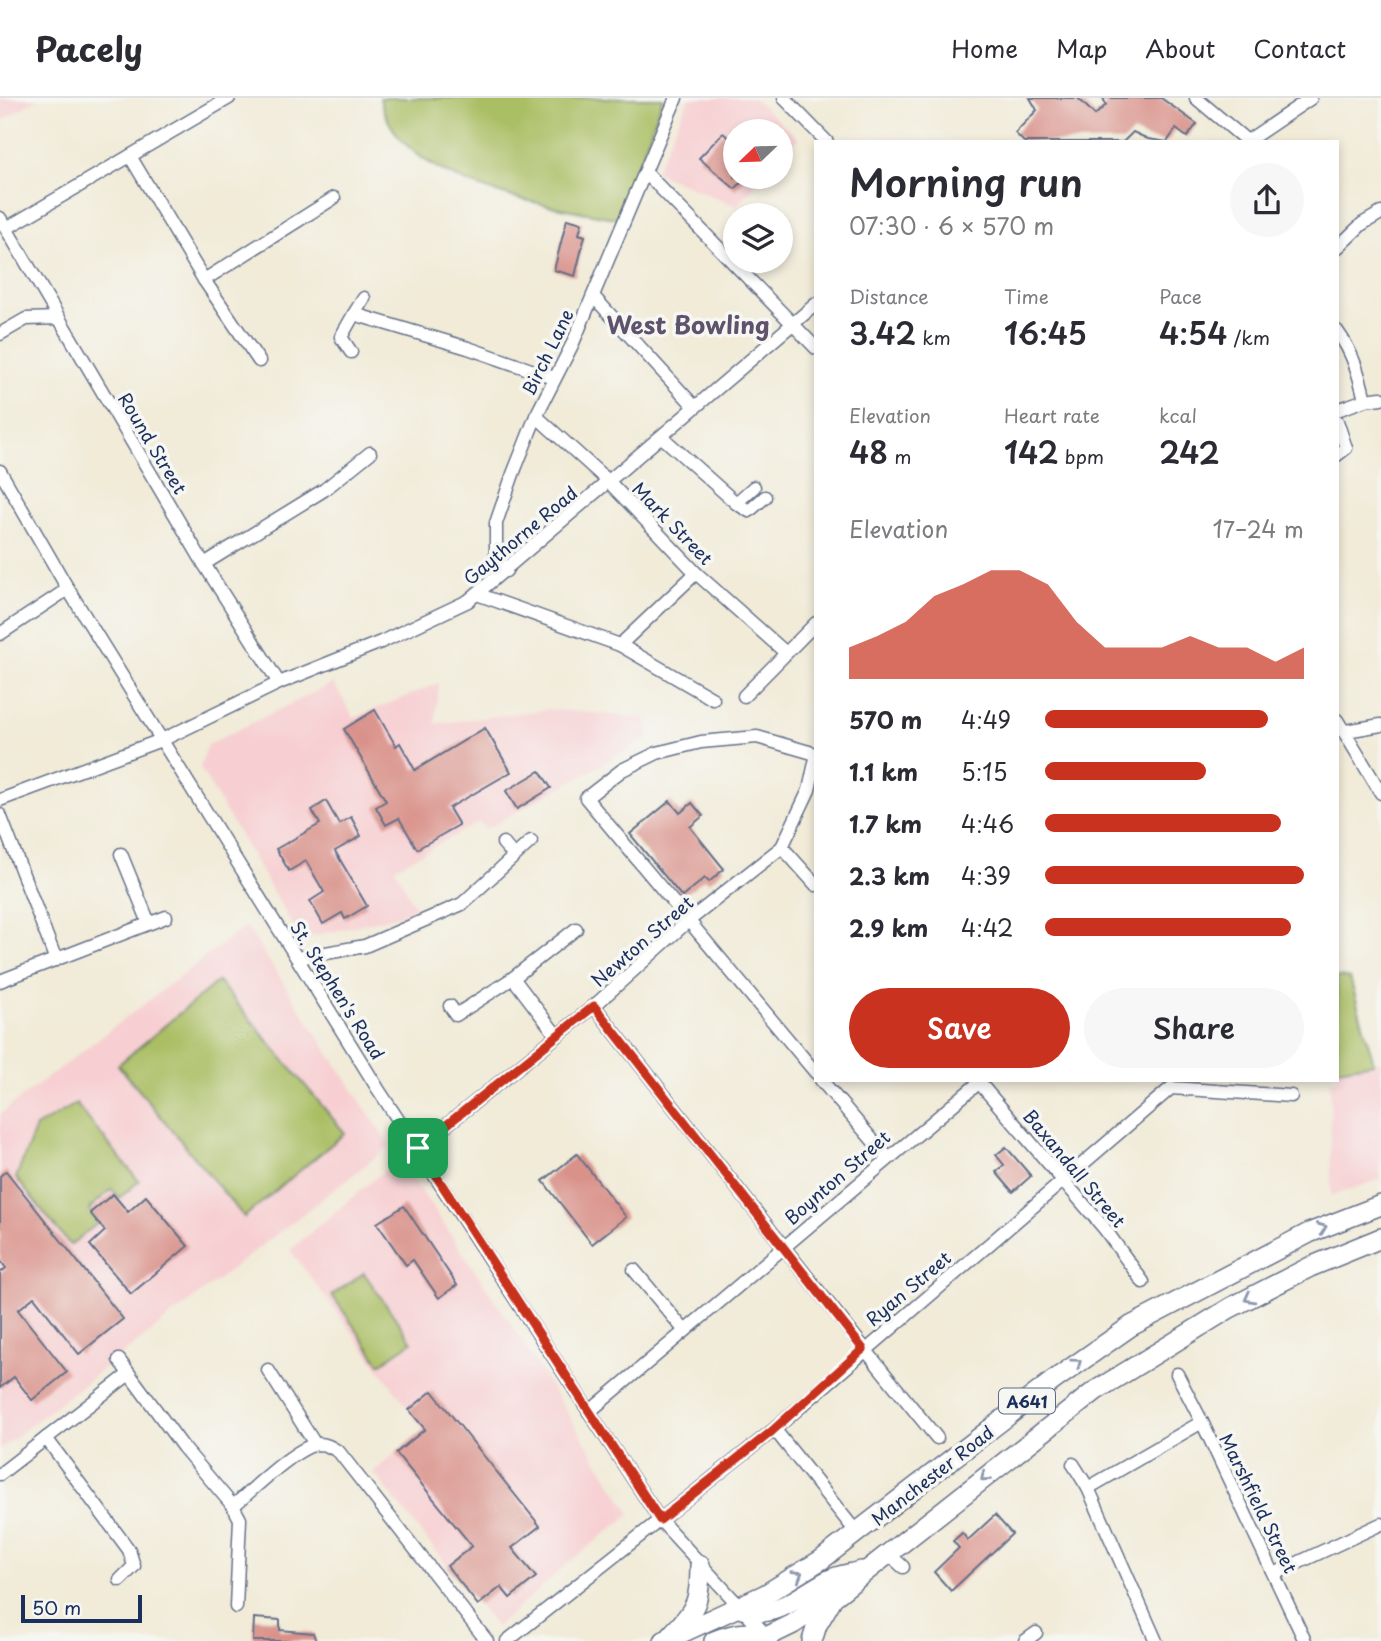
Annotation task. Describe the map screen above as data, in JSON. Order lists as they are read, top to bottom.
{
  "streets": {
    "main road": ["A641", "Manchester Road"],
    "street": [
      "Birch Lane",
      "Round Street",
      "Mark Street",
      "Gaythorne Road",
      "Newton Street",
      "St. Stephen's Road",
      "Baxandall Street",
      "Boynton Street",
      "Ryan Street",
      "Marshfield Street"
    ]
  },
  "crossings": [
    ["Birch Lane", "Mark Street"],
    ["Birch Lane", "Gaythorne Road"],
    ["Round Street", "Gaythorne Road"],
    ["Mark Street", "Gaythorne Road"],
    ["Gaythorne Road", "St. Stephen's Road"],
    ["Newton Street", "St. Stephen's Road"],
    ["St. Stephen's Road", "Boynton Street"],
    ["St. Stephen's Road", "Ryan Street"],
    ["St. Stephen's Road", "Manchester Road"],
    ["Baxandall Street", "Ryan Street"]
  ],
  "districts": ["West Bowling"],
  "scale_bar": "50 m",
  "north": "bottom left",
  "page": {
    "header": "Pacely",
    "nav": [
      "Home",
      "Map",
      "About",
      "Contact"
    ],
    "heading": ["Morning run", "07:30 · 6 × 570 m"],
    "stats": [
      ["Distance", "3.42 km"],
      ["Time", "16:45"],
      ["Pace", "4:54 /km"],
      ["Elevation", "48 m"],
      ["Heart rate", "142 bpm"],
      ["kcal", "242"]
    ],
    "chart": ["Elevation", "17–24 m"],
    "list": [
      {
        "name": "570 m",
        "note": "4:49"
      },
      {
        "name": "1.1 km",
        "note": "5:15"
      },
      {
        "name": "1.7 km",
        "note": "4:46"
      },
      {
        "name": "2.3 km",
        "note": "4:39"
      },
      {
        "name": "2.9 km",
        "note": "4:42"
      }
    ],
    "buttons": ["Save", "Share"],
    "scale": "50 m"
  }
}
